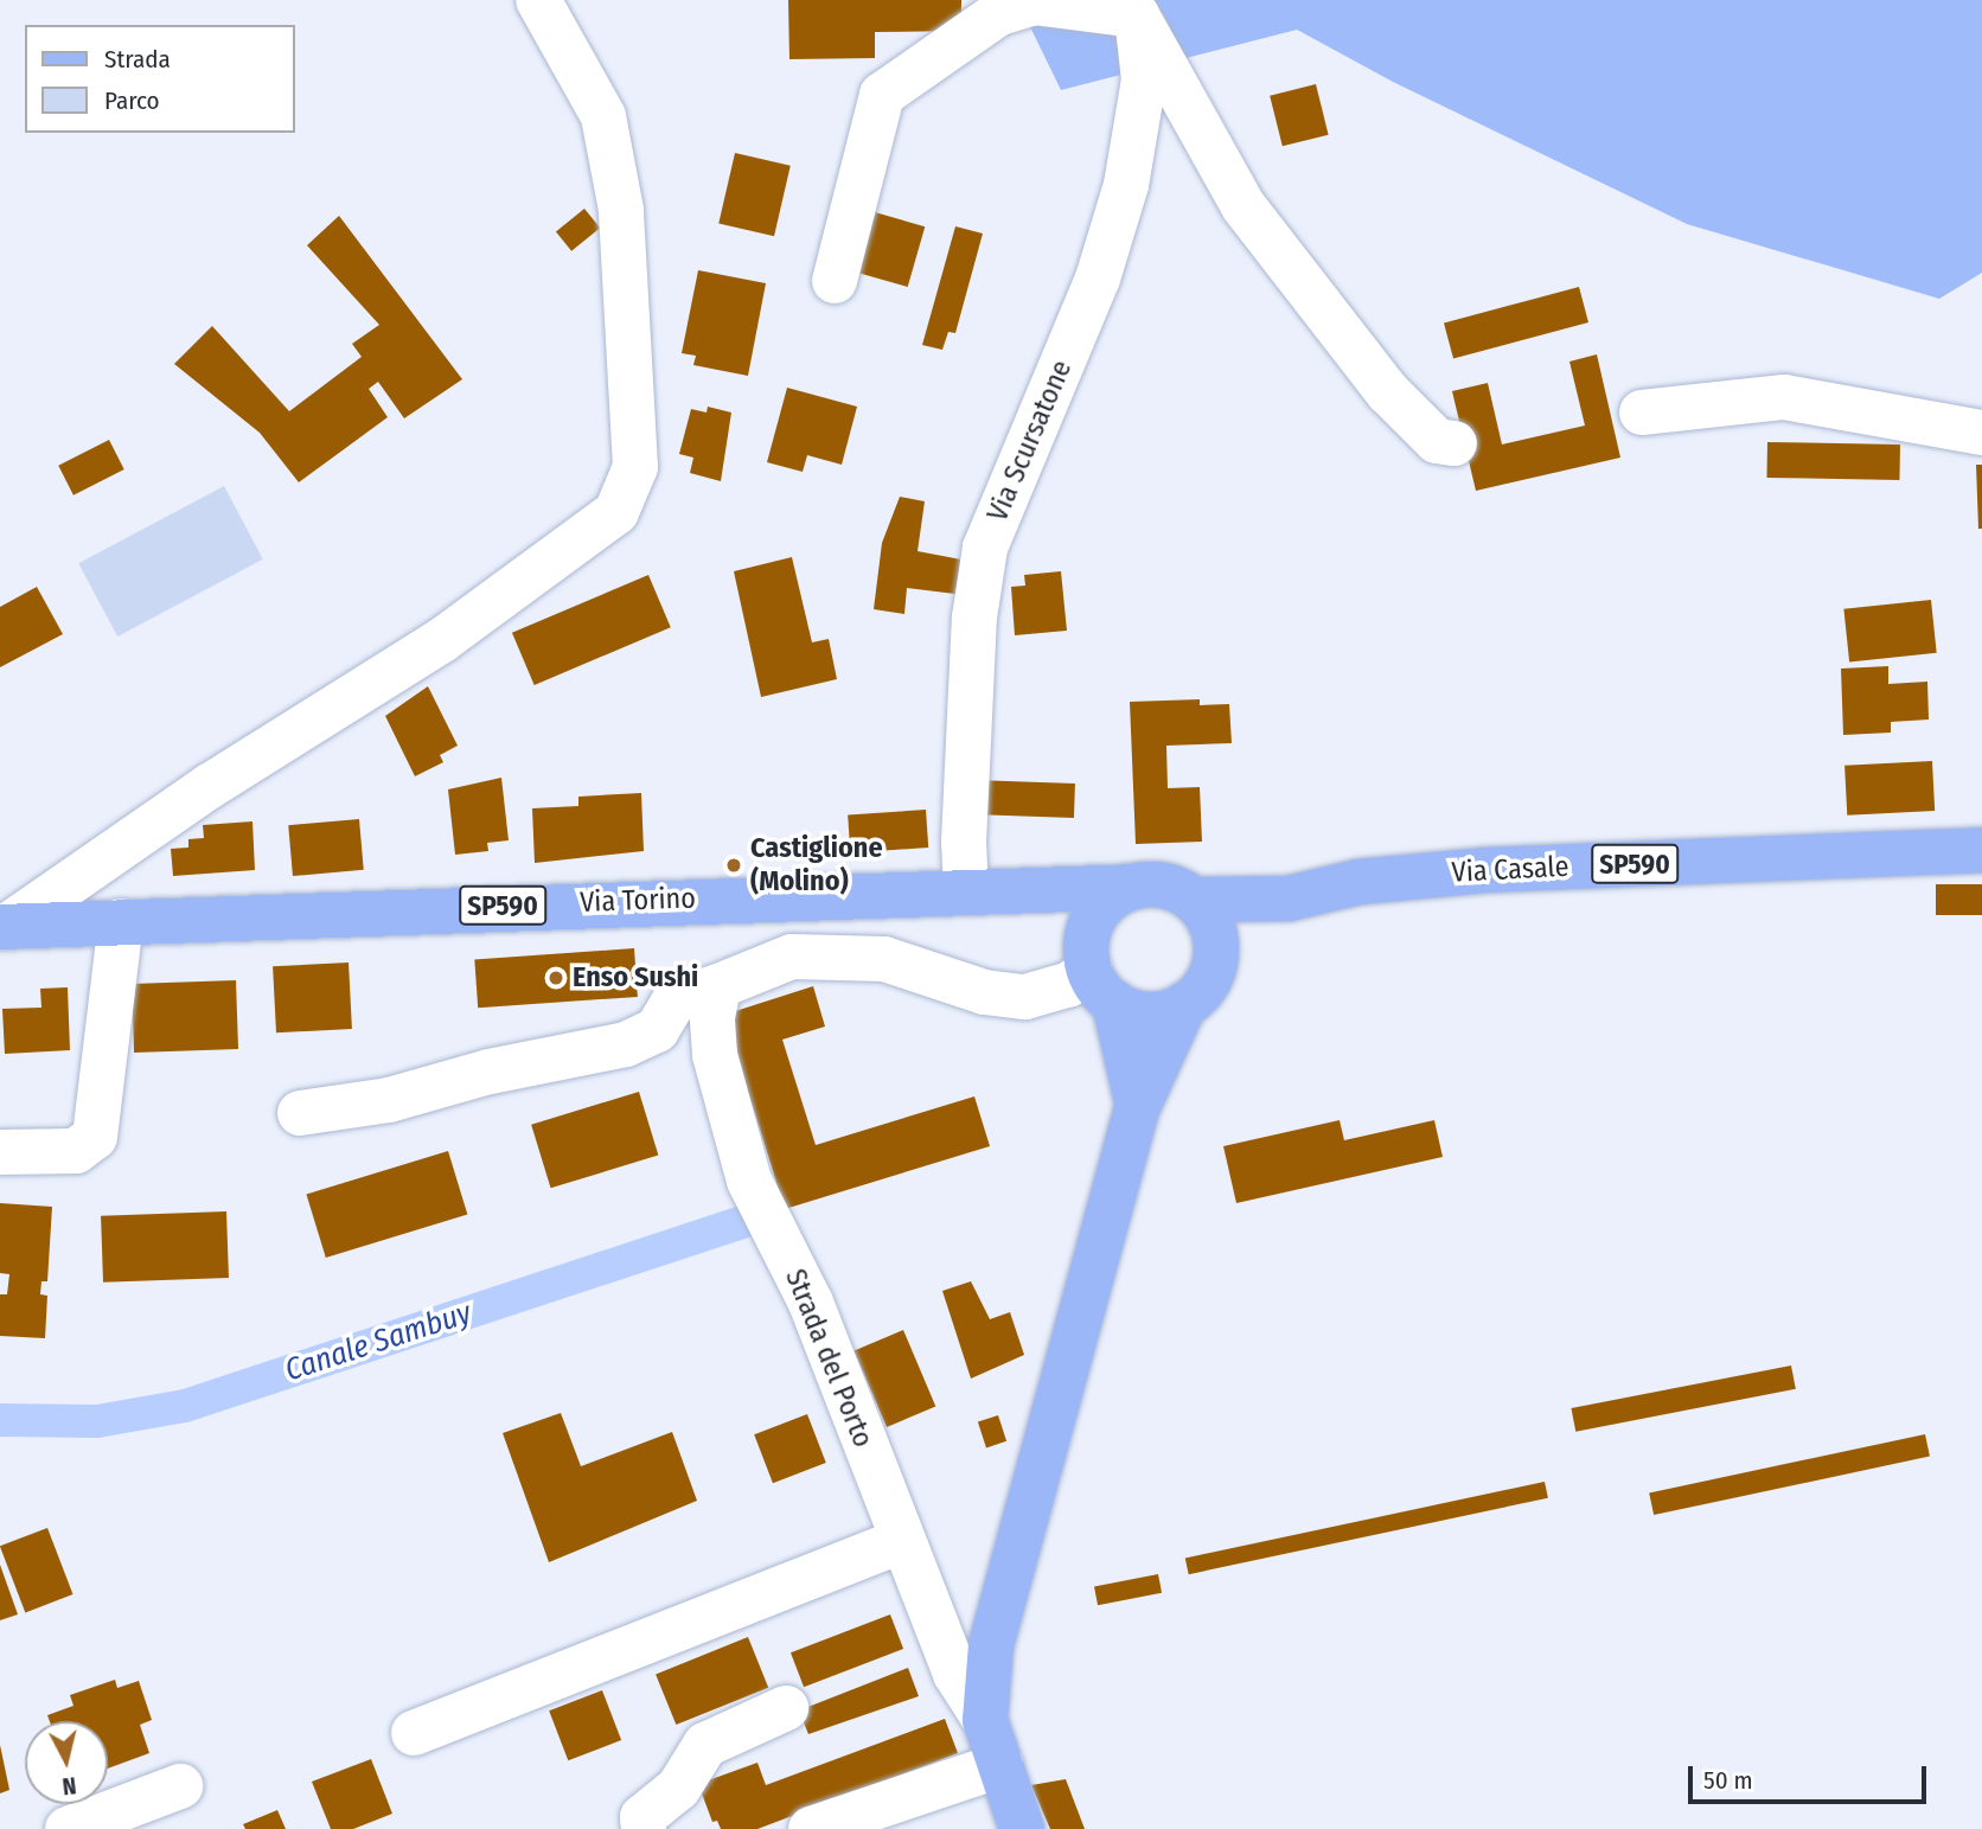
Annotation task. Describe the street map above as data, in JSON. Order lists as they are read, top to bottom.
{
  "streets": {
    "main road": ["SP590", "Via Casale", "Via Torino"],
    "street": ["Via Scursatone", "Strada del Porto"]
  },
  "crossings": [
    ["Via Scursatone", "SP590"],
    ["Via Scursatone", "Via Torino"],
    ["SP590", "Via Casale"],
    ["SP590", "Via Torino"]
  ],
  "water": ["Canale Sambuy"],
  "places": ["Castiglione (Molino)", "Enso Sushi"],
  "legend": ["Strada", "Parco"],
  "scale_bar": "50 m",
  "north": "bottom"
}
